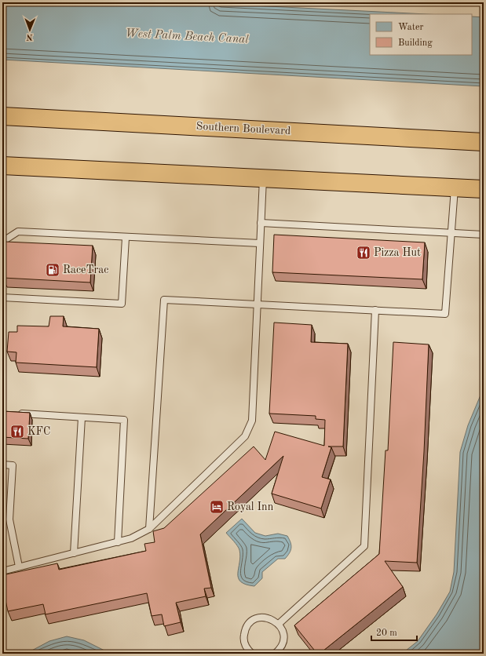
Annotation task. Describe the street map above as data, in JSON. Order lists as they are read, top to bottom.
{
  "streets": {
    "highway": ["Southern Boulevard"]
  },
  "water": ["West Palm Beach Canal"],
  "places": {
    "restaurant": ["Pizza Hut", "KFC"],
    "fuel station": ["RaceTrac"],
    "hotel": ["Royal Inn"]
  },
  "legend": ["Water", "Building"],
  "scale_bar": "20 m",
  "north": "bottom"
}
